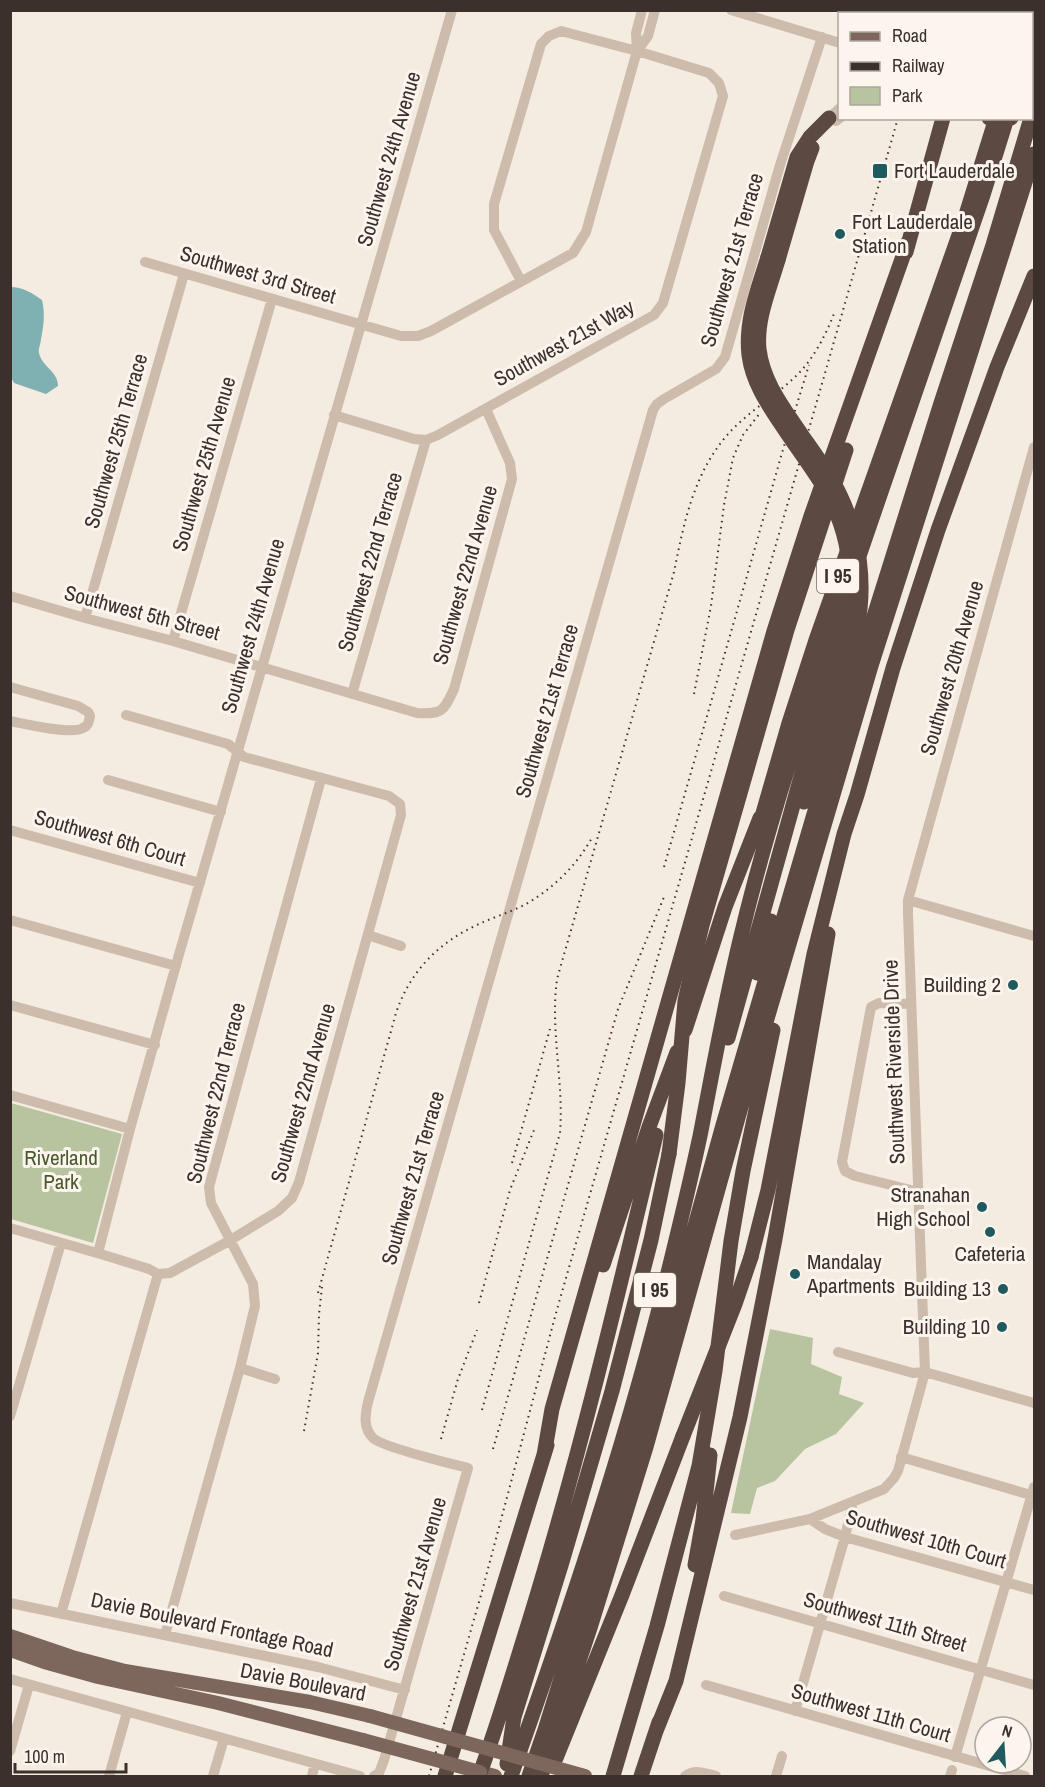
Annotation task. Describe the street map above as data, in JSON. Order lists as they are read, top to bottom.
{
  "streets": {
    "highway": ["I 95"],
    "main road": ["Davie Boulevard"],
    "street": [
      "Southwest 24th Avenue",
      "Southwest 21st Terrace",
      "Southwest 3rd Street",
      "Southwest 21st Way",
      "Southwest 25th Terrace",
      "Southwest 25th Avenue",
      "Southwest 22nd Terrace",
      "Southwest 22nd Avenue",
      "Southwest 5th Street",
      "Southwest 20th Avenue",
      "Southwest 6th Court",
      "Southwest Riverside Drive",
      "Southwest 10th Court",
      "Southwest 21st Avenue",
      "Southwest 11th Street",
      "Davie Boulevard Frontage Road",
      "Southwest 11th Court"
    ]
  },
  "crossings": [
    ["Southwest 24th Avenue", "Southwest 3rd Street"],
    ["Southwest 24th Avenue", "Southwest 5th Street"],
    ["Southwest 24th Avenue", "Southwest 6th Court"],
    ["Southwest 21st Terrace", "Southwest 21st Avenue"],
    ["Southwest 3rd Street", "Southwest 25th Terrace"],
    ["Southwest 3rd Street", "Southwest 25th Avenue"],
    ["Southwest 21st Way", "Southwest 22nd Terrace"],
    ["Southwest 21st Way", "Southwest 22nd Avenue"],
    ["Southwest 25th Terrace", "Southwest 5th Street"],
    ["Southwest 25th Avenue", "Southwest 5th Street"],
    ["Southwest 22nd Terrace", "Southwest 22nd Avenue"],
    ["Southwest 22nd Terrace", "Southwest 5th Street"],
    ["Southwest 22nd Avenue", "Southwest 5th Street"],
    ["Southwest 20th Avenue", "Southwest Riverside Drive"],
    ["Southwest Riverside Drive", "Southwest 10th Court"],
    ["Southwest 21st Avenue", "Davie Boulevard Frontage Road"]
  ],
  "parks": ["Riverland Park"],
  "places": {
    "transit": ["Fort Lauderdale"],
    "other": [
      "Fort Lauderdale Station",
      "Building 2",
      "Stranahan High School",
      "Cafeteria",
      "Mandalay Apartments",
      "Building 13",
      "Building 10"
    ]
  },
  "legend": ["Road", "Railway", "Park"],
  "scale_bar": "100 m",
  "north": "top"
}
